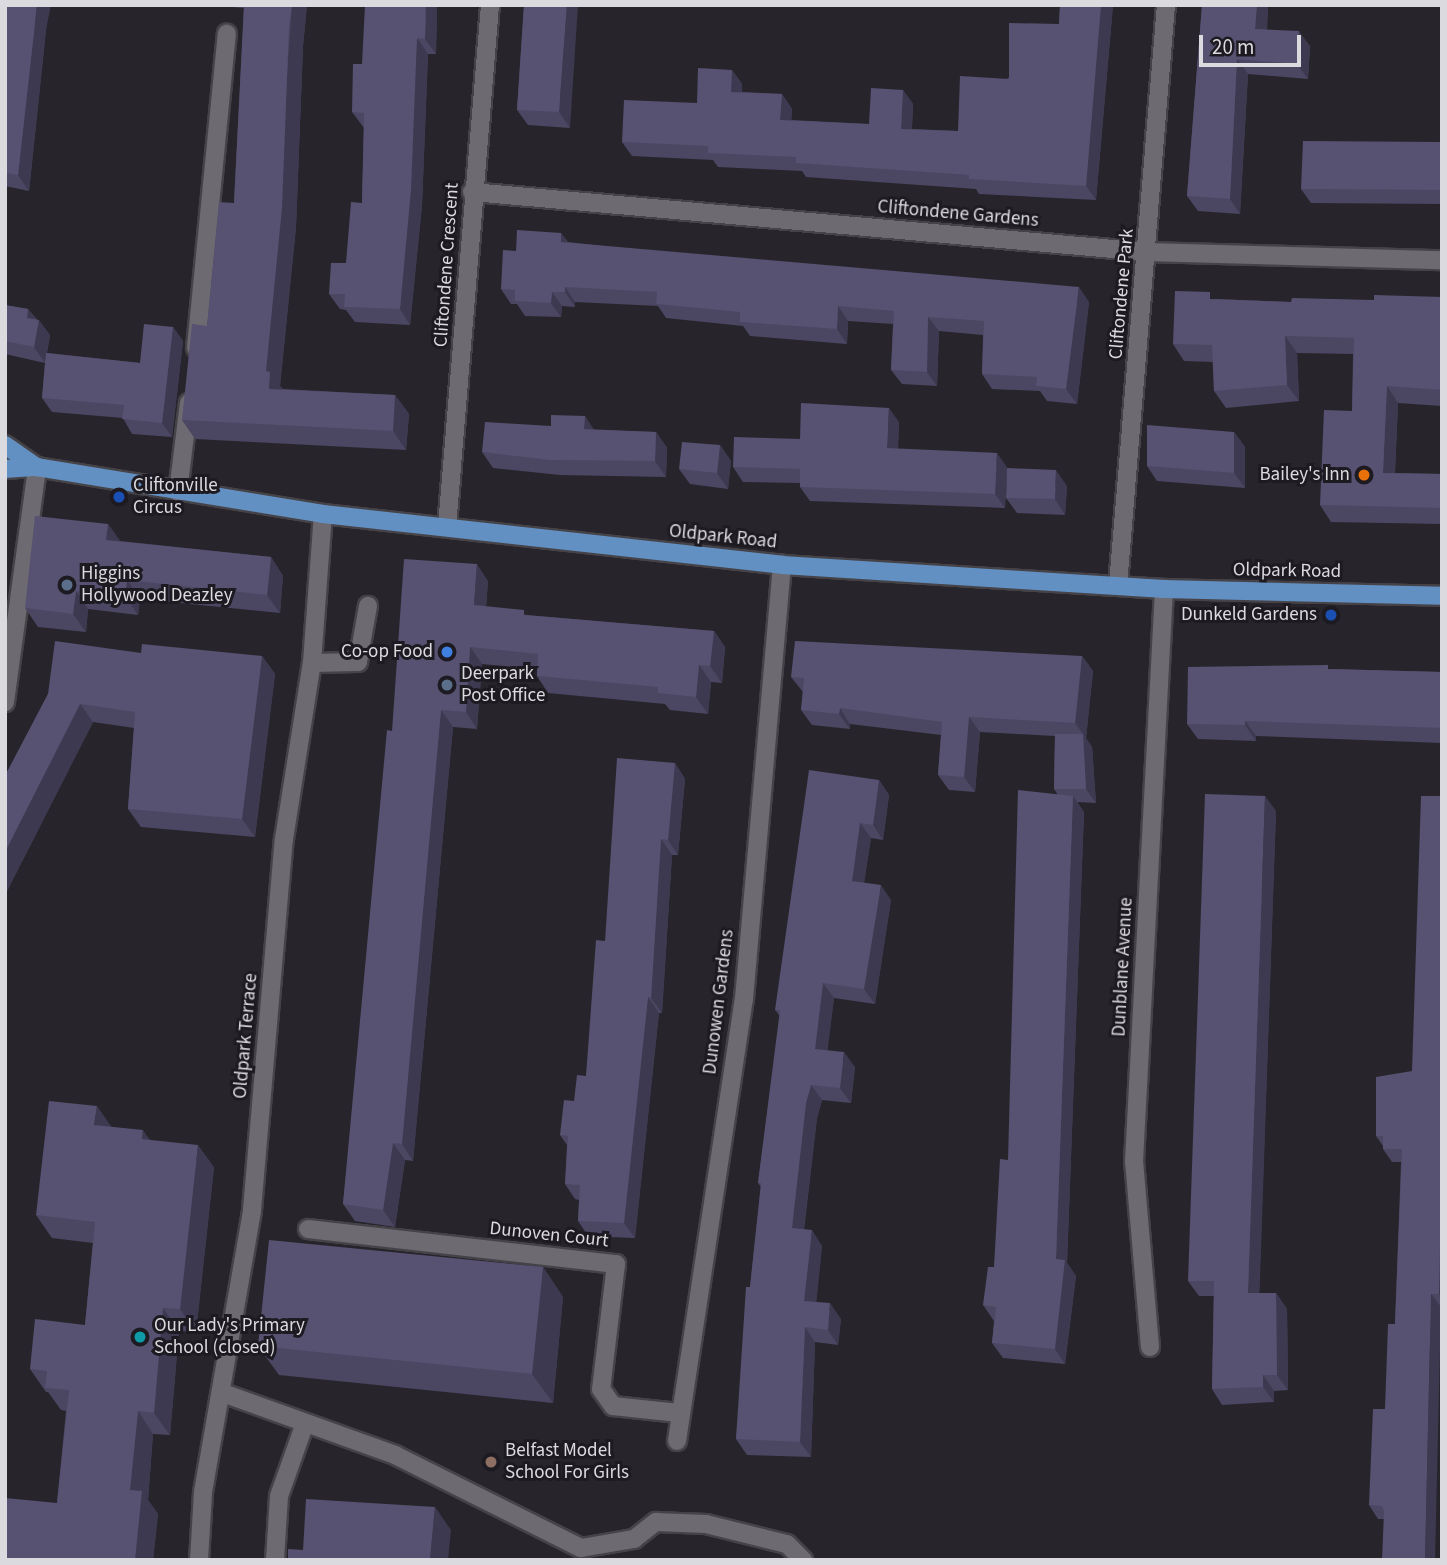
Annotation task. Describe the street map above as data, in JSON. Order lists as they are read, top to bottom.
{
  "streets": {
    "main road": ["Oldpark Road"],
    "street": [
      "Cliftondene Gardens",
      "Cliftondene Crescent",
      "Cliftondene Park",
      "Dunblane Avenue",
      "Dunowen Gardens",
      "Oldpark Terrace",
      "Dunoven Court"
    ]
  },
  "crossings": [
    ["Cliftondene Gardens", "Cliftondene Crescent"],
    ["Cliftondene Gardens", "Cliftondene Park"],
    ["Cliftondene Crescent", "Oldpark Road"],
    ["Cliftondene Park", "Oldpark Road"],
    ["Oldpark Road", "Dunblane Avenue"],
    ["Oldpark Road", "Dunowen Gardens"],
    ["Oldpark Road", "Oldpark Terrace"],
    ["Dunowen Gardens", "Dunoven Court"]
  ],
  "places": [
    "Bailey's Inn",
    "Cliftonville Circus",
    "Higgins Hollywood Deazley",
    "Dunkeld Gardens",
    "Co-op Food",
    "Deerpark Post Office",
    "Our Lady's Primary School (closed)",
    "Belfast Model School For Girls"
  ],
  "scale_bar": "20 m"
}
